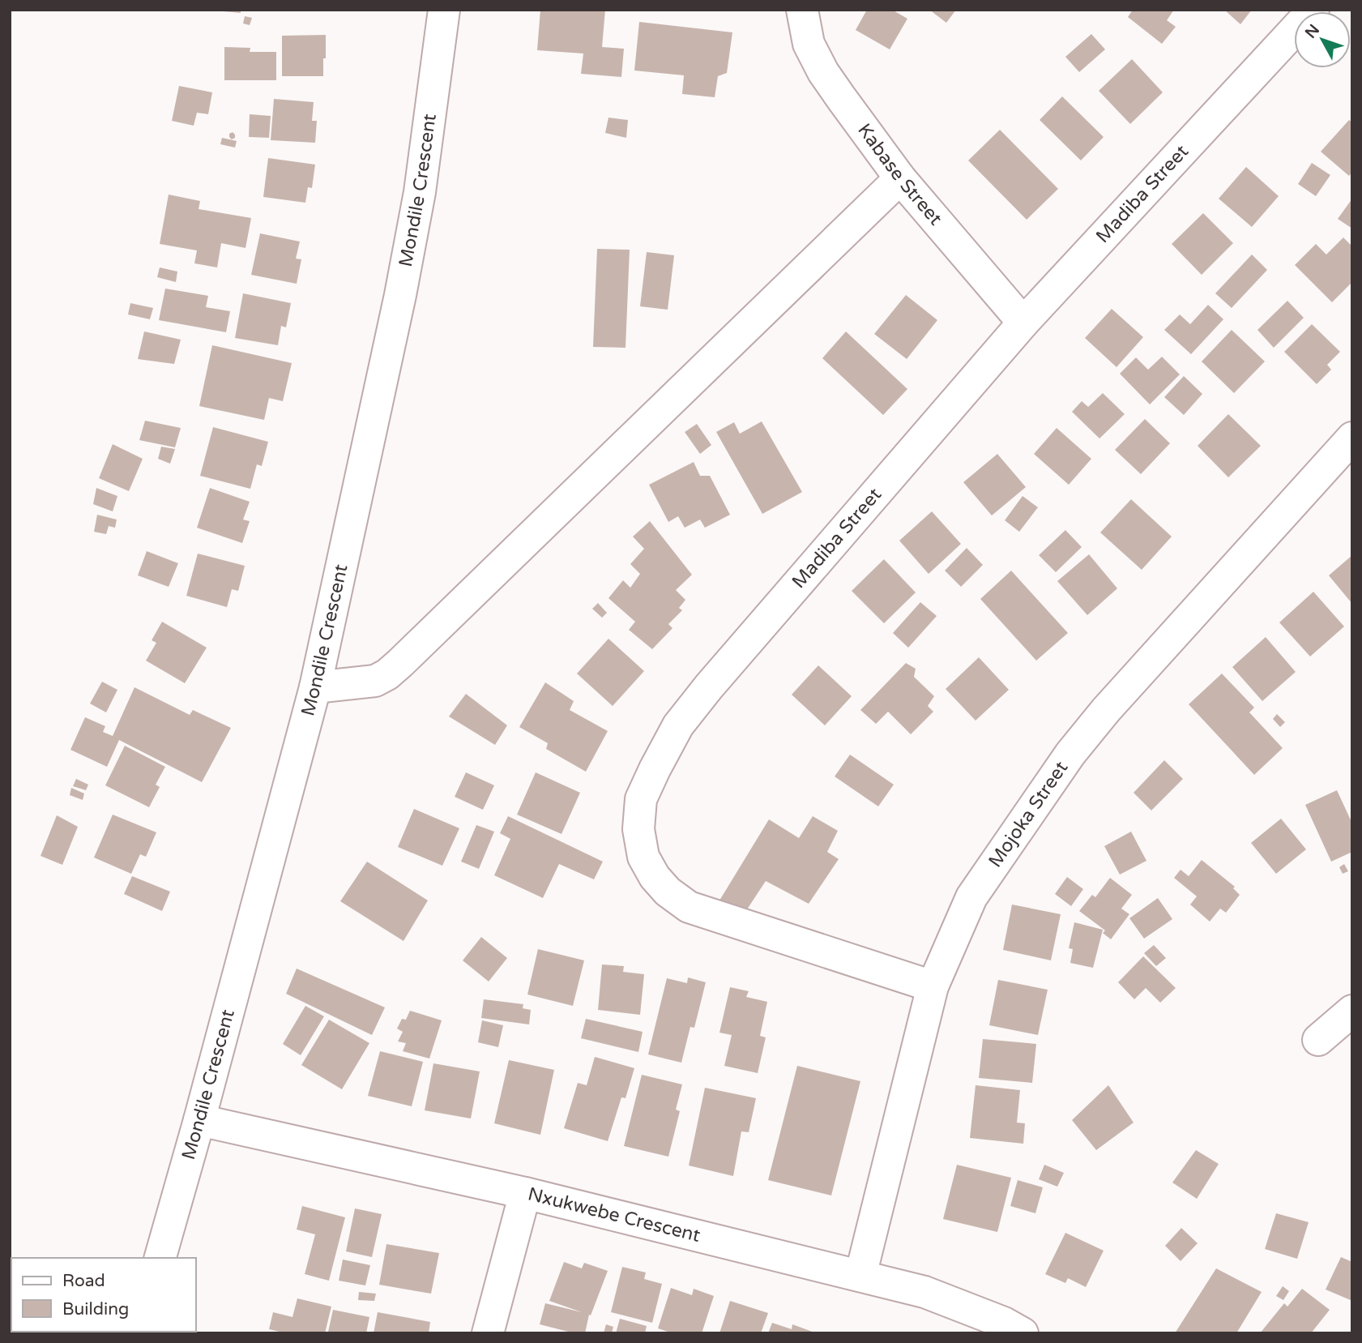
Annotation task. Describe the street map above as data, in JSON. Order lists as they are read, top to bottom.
{
  "streets": {
    "street": [
      "Kabase Street",
      "Mondile Crescent",
      "Madiba Street",
      "Mojoka Street",
      "Nxukwebe Crescent"
    ]
  },
  "crossings": [
    ["Kabase Street", "Madiba Street"],
    ["Mondile Crescent", "Nxukwebe Crescent"],
    ["Madiba Street", "Mojoka Street"],
    ["Mojoka Street", "Nxukwebe Crescent"]
  ],
  "legend": ["Road", "Building"],
  "north": "top left"
}
